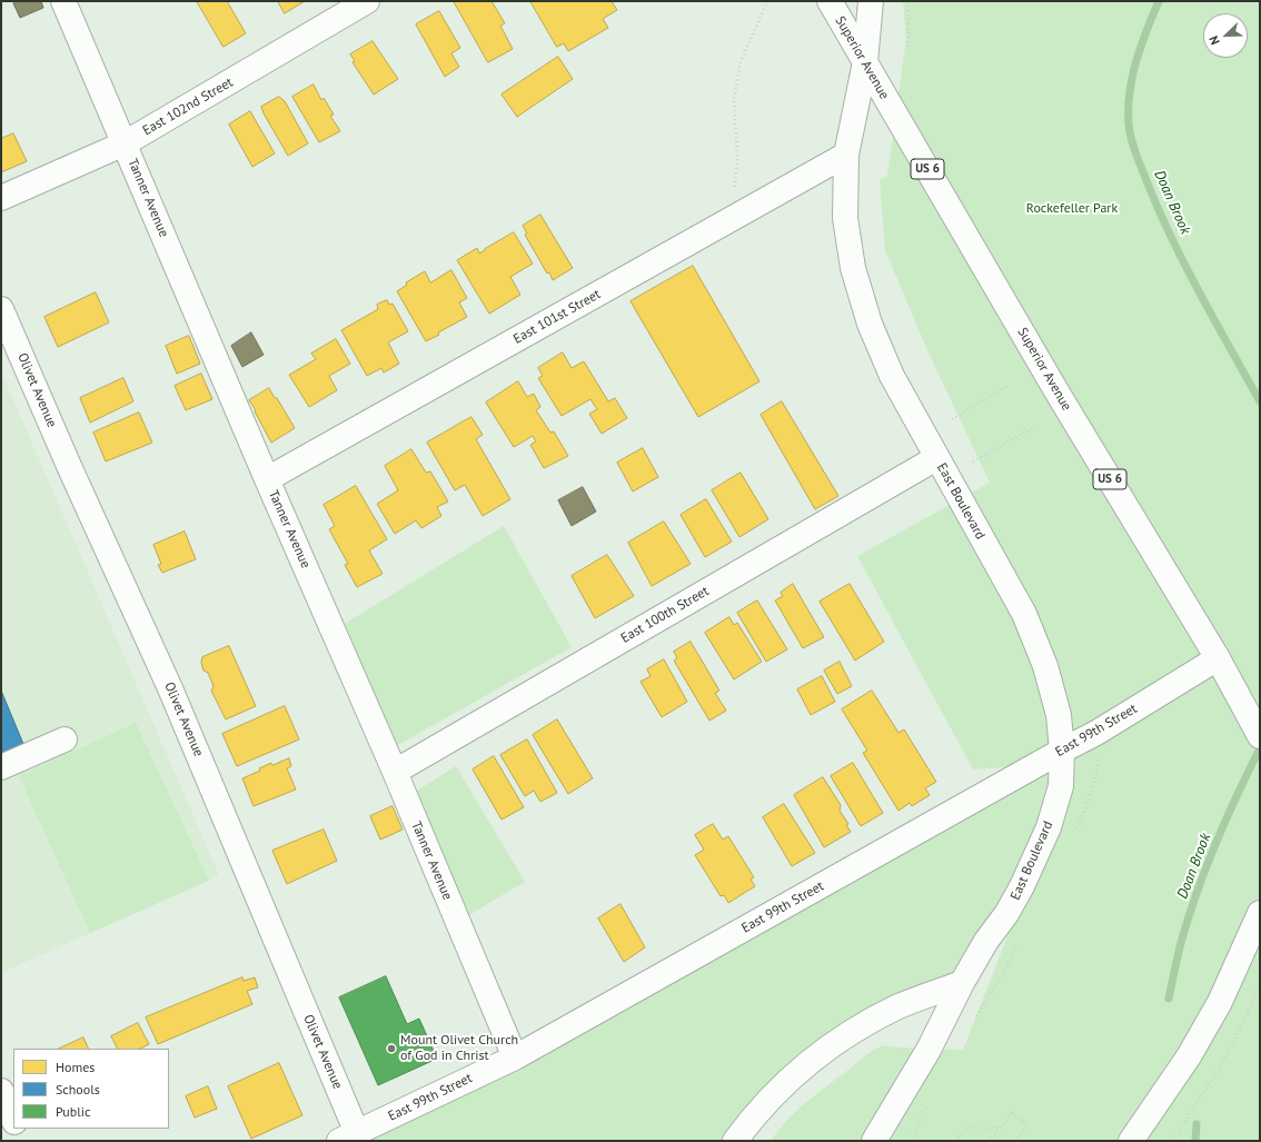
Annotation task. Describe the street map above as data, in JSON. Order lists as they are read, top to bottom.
{
  "streets": {
    "street": [
      "Superior Avenue",
      "East 102nd Street",
      "US 6",
      "Tanner Avenue",
      "East 101st Street",
      "Olivet Avenue",
      "East Boulevard",
      "East 100th Street",
      "East 99th Street"
    ]
  },
  "crossings": [
    ["Superior Avenue", "East Boulevard"],
    ["Superior Avenue", "East 99th Street"],
    ["East 102nd Street", "Tanner Avenue"],
    ["Tanner Avenue", "East 101st Street"],
    ["Tanner Avenue", "East 100th Street"],
    ["Tanner Avenue", "East 99th Street"],
    ["East 101st Street", "East Boulevard"],
    ["Olivet Avenue", "East 99th Street"],
    ["East Boulevard", "East 100th Street"],
    ["East Boulevard", "East 99th Street"]
  ],
  "water": ["Doan Brook"],
  "parks": ["Rockefeller Park"],
  "places": ["Mount Olivet Church of God in Christ"],
  "legend": ["Homes", "Schools", "Public"],
  "north": "bottom left"
}
